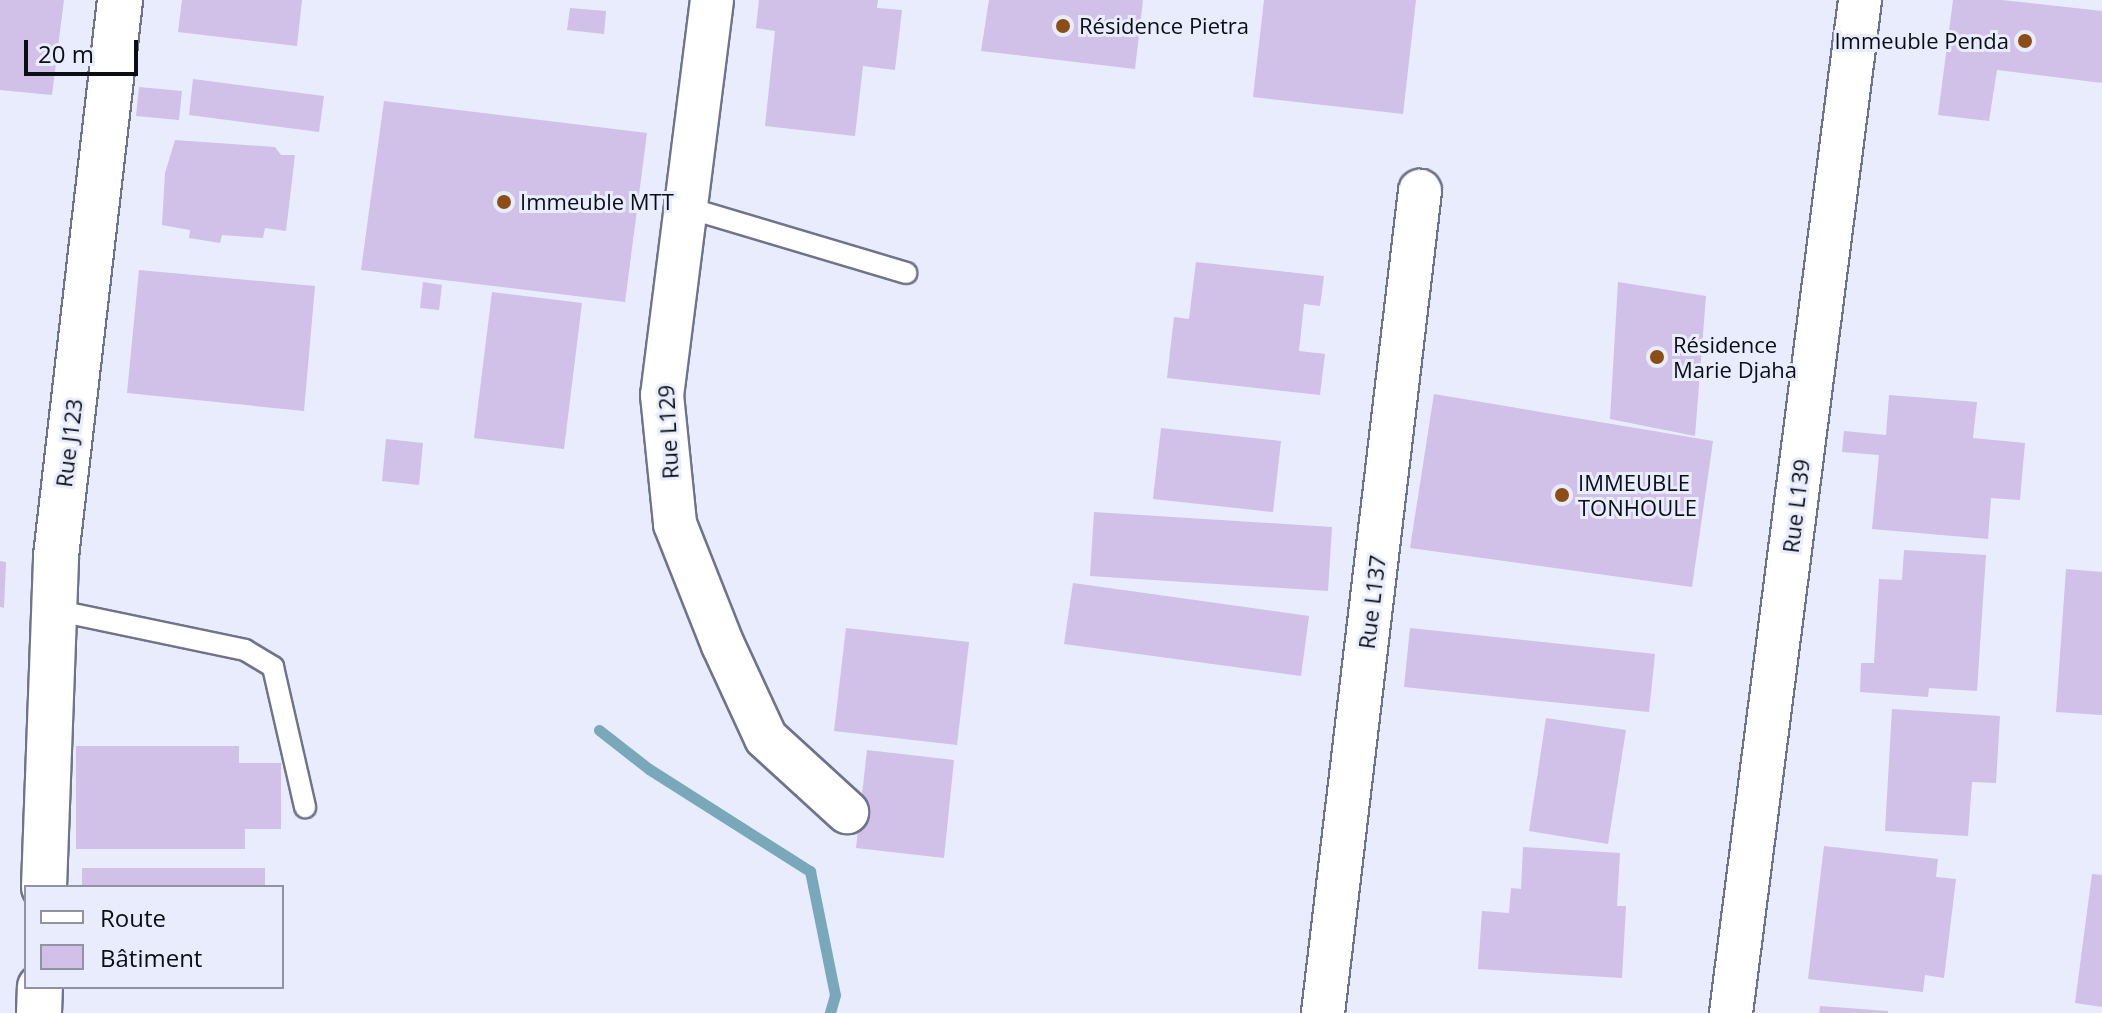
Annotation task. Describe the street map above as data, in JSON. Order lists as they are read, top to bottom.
{
  "streets": {
    "street": [
      "Rue L129",
      "Rue J123",
      "Rue L139",
      "Rue L137"
    ]
  },
  "places": [
    "Résidence Pietra",
    "Immeuble Penda",
    "Immeuble MTT",
    "Résidence Marie Djaha",
    "IMMEUBLE TONHOULE"
  ],
  "legend": ["Route", "Bâtiment"],
  "scale_bar": "20 m"
}
